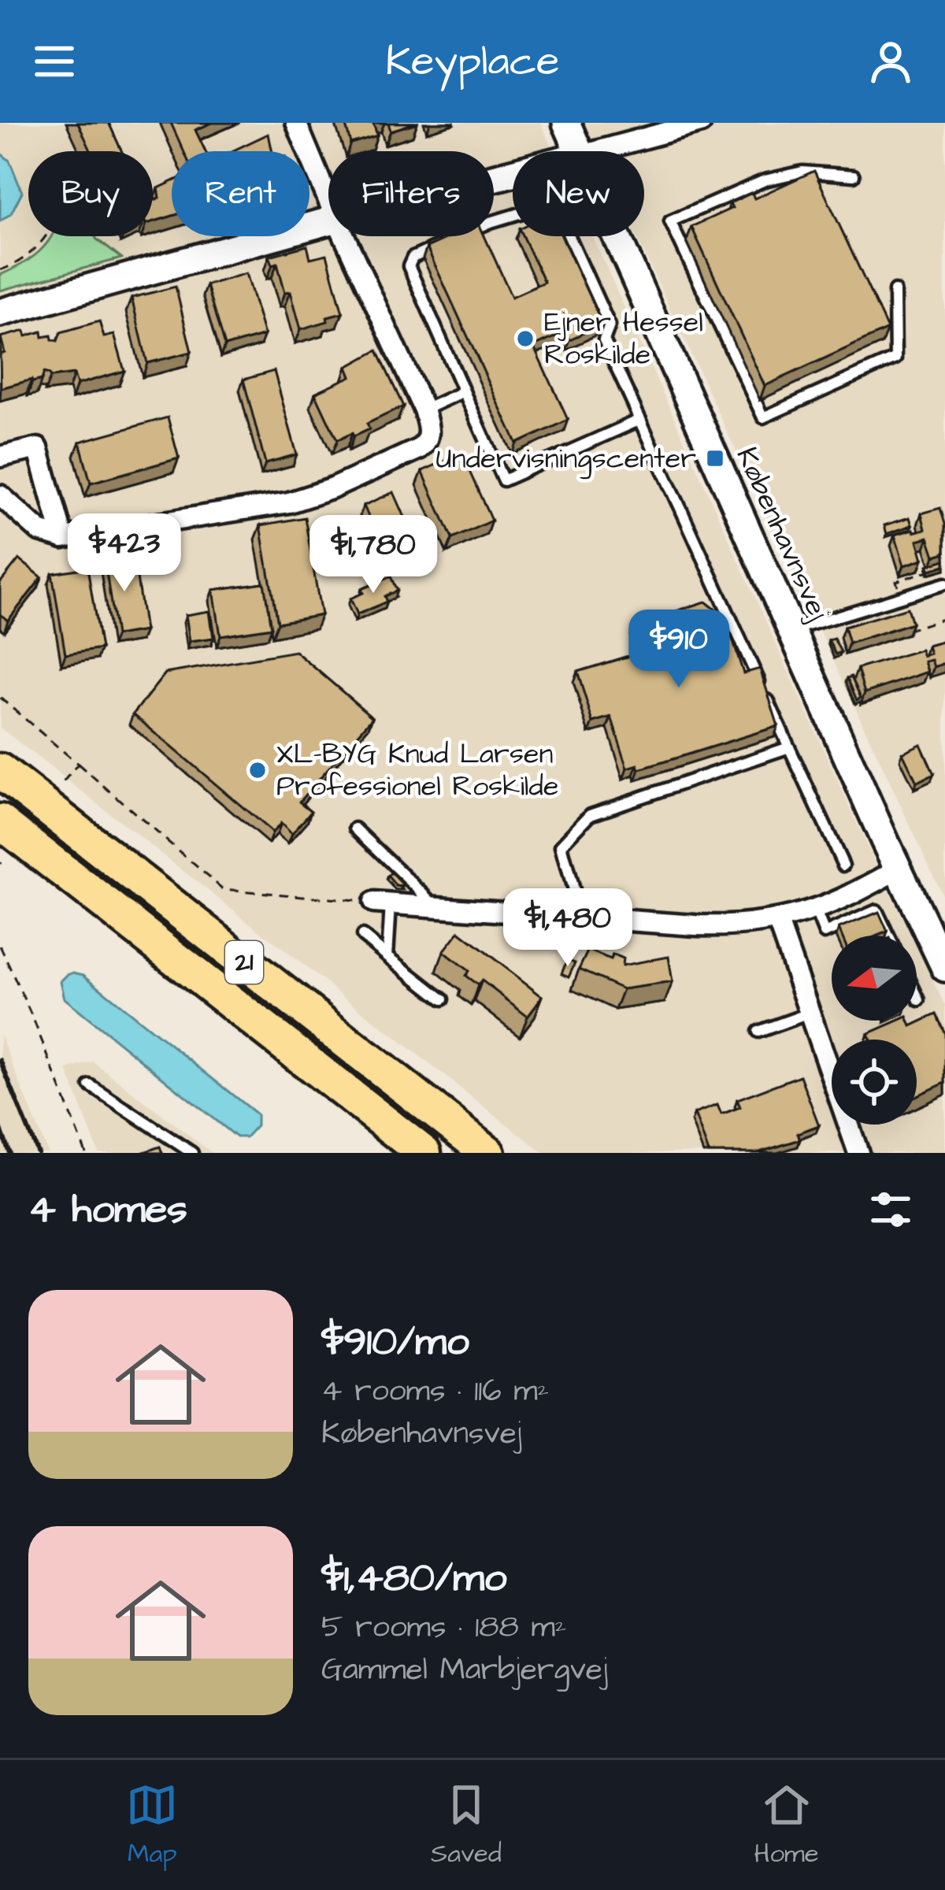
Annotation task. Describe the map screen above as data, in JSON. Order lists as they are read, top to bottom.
{
  "streets": {
    "highway": ["21"],
    "main road": ["Københavnsvej"]
  },
  "places": {
    "other": ["Ejner Hessel Roskilde", "XL-BYG Knud Larsen Professionel Roskilde"],
    "transit": ["Undervisningscenter"]
  },
  "north": "left",
  "page": {
    "header": "Keyplace",
    "chip": [
      "Buy",
      "Rent",
      "Filters",
      "New"
    ],
    "price": [
      "$423",
      "$1,780",
      "$910",
      "$1,480"
    ],
    "heading": "4 homes",
    "list": [
      {
        "name": "$910/mo",
        "note": "4 rooms · 116 m² · Københavnsvej"
      },
      {
        "name": "$1,480/mo",
        "note": "5 rooms · 188 m² · Gammel Marbjergvej"
      }
    ],
    "tabs": ["Map", "Saved", "Home"]
  }
}
